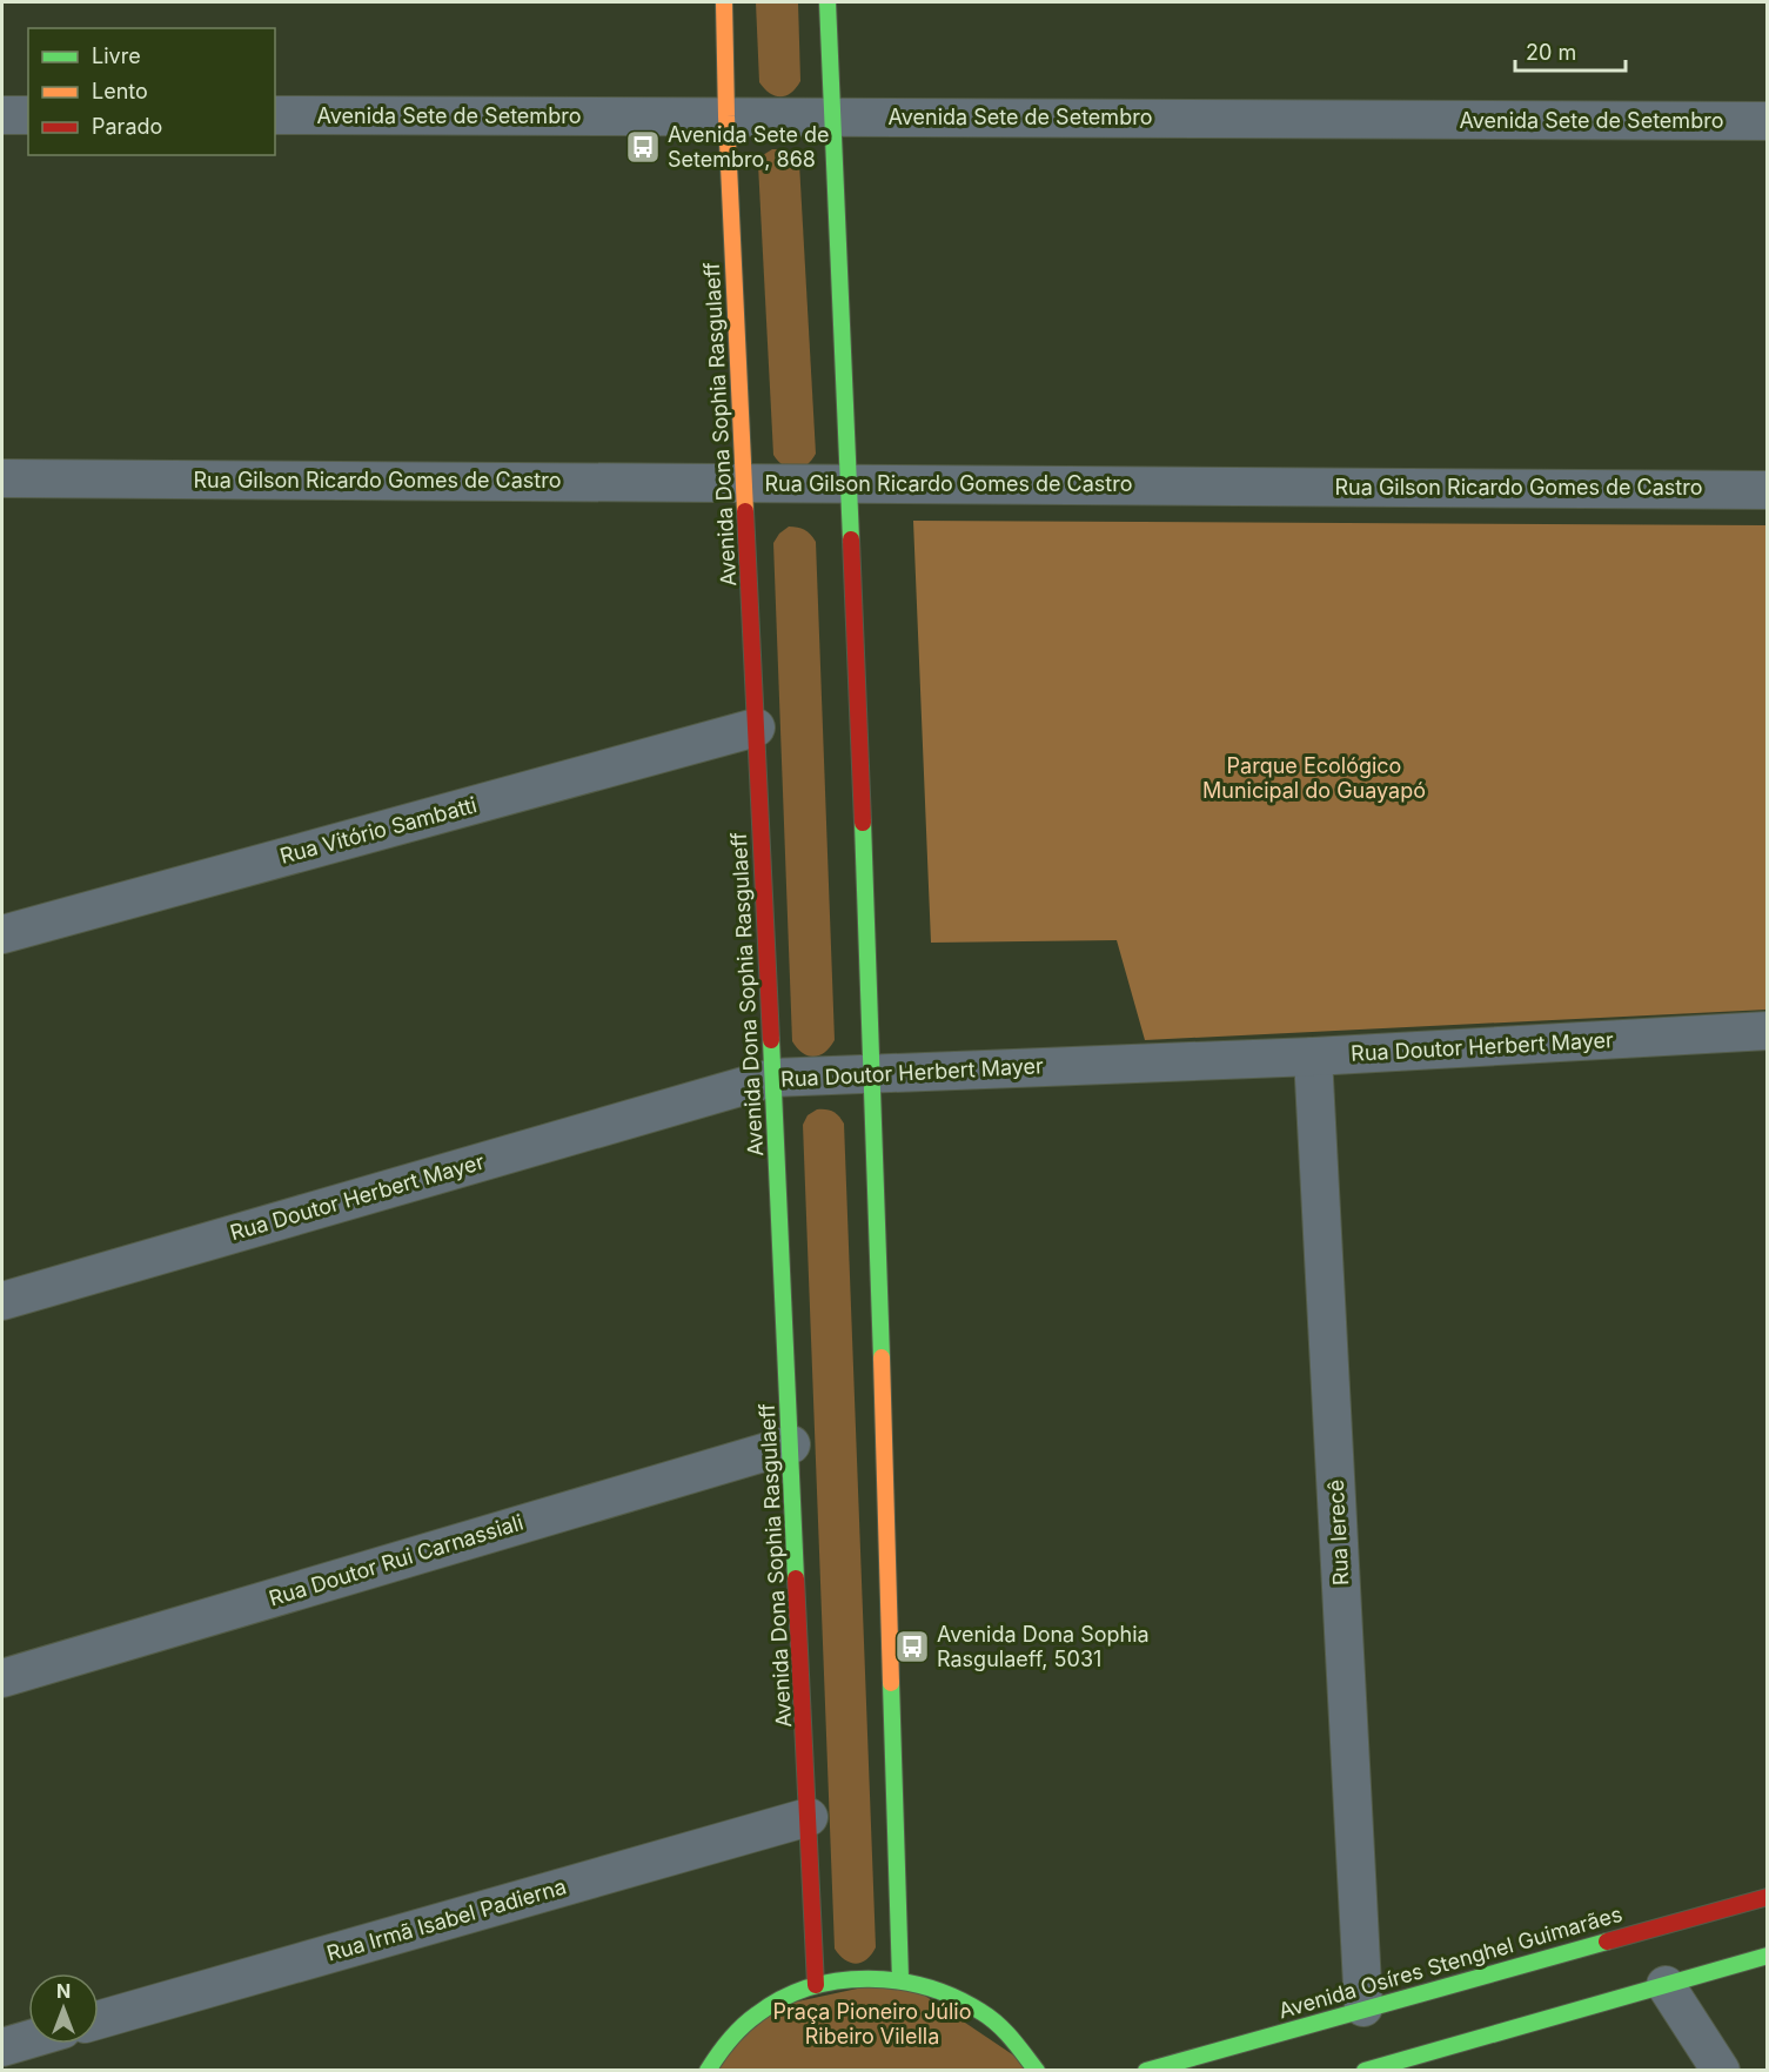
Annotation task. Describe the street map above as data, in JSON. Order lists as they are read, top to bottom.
{
  "streets": {
    "street": [
      "Avenida Sete de Setembro",
      "Avenida Dona Sophia Rasgulaeff",
      "Rua Gilson Ricardo Gomes de Castro",
      "Rua Vitório Sambatti",
      "Rua Doutor Herbert Mayer",
      "Rua Ierecê",
      "Rua Doutor Rui Carnassiali",
      "Rua Irmã Isabel Padierna",
      "Avenida Osíres Stenghel Guimarães"
    ]
  },
  "crossings": [
    ["Avenida Sete de Setembro", "Avenida Dona Sophia Rasgulaeff"],
    ["Avenida Dona Sophia Rasgulaeff", "Rua Gilson Ricardo Gomes de Castro"],
    ["Avenida Dona Sophia Rasgulaeff", "Rua Vitório Sambatti"],
    ["Avenida Dona Sophia Rasgulaeff", "Rua Doutor Herbert Mayer"],
    ["Avenida Dona Sophia Rasgulaeff", "Rua Doutor Rui Carnassiali"],
    ["Avenida Dona Sophia Rasgulaeff", "Rua Irmã Isabel Padierna"],
    ["Rua Doutor Herbert Mayer", "Rua Ierecê"],
    ["Rua Ierecê", "Avenida Osíres Stenghel Guimarães"]
  ],
  "parks": ["Parque Ecológico Municipal do Guayapó", "Praça Pioneiro Júlio Ribeiro Vilella"],
  "places": {
    "bus stop": ["Avenida Sete de Setembro, 868", "Avenida Dona Sophia Rasgulaeff, 5031"]
  },
  "legend": ["Livre", "Lento", "Parado"],
  "scale_bar": "20 m",
  "north": "top"
}
